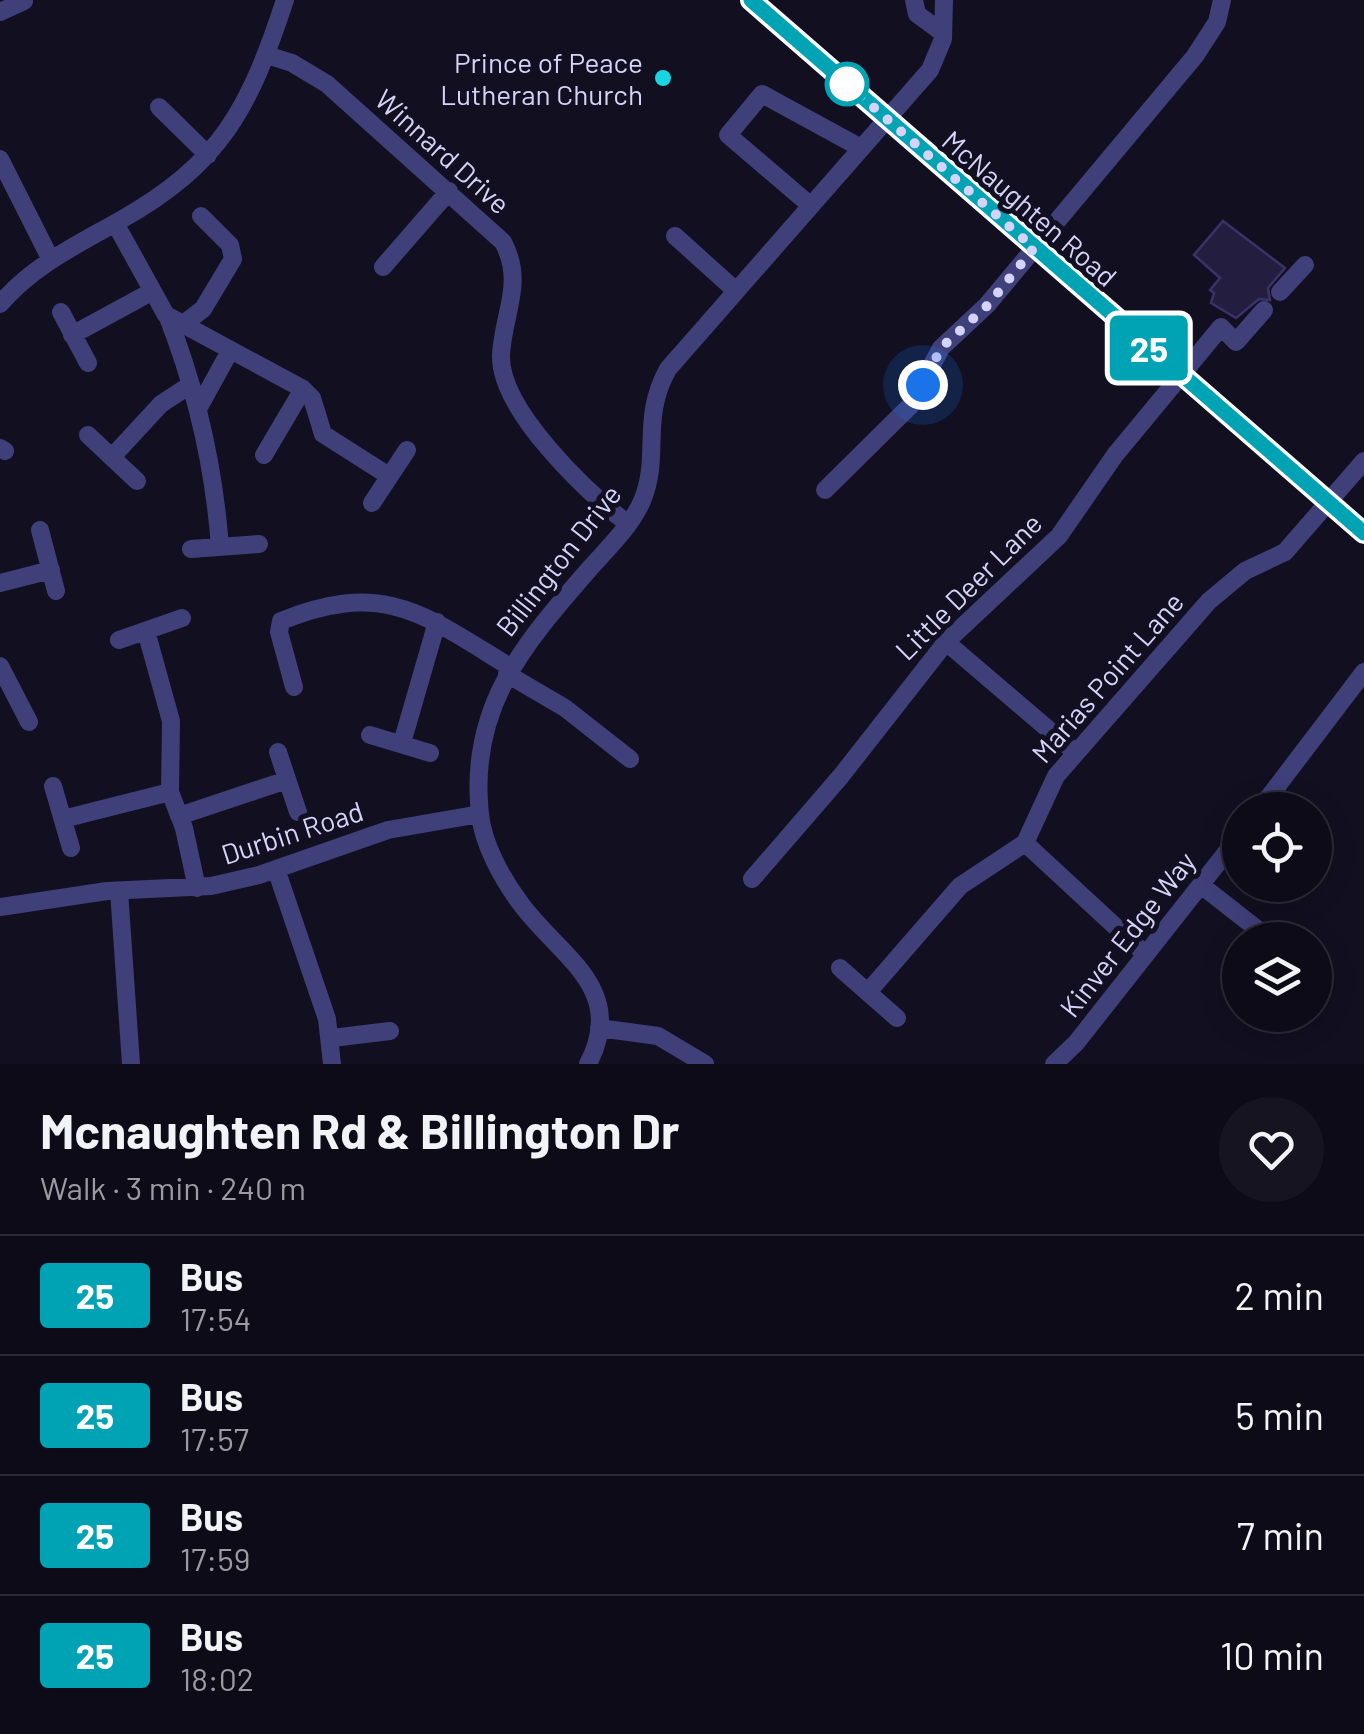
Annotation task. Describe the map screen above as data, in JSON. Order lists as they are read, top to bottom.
{
  "streets": {
    "street": [
      "Winnard Drive",
      "McNaughten Road",
      "Billington Drive",
      "Little Deer Lane",
      "Marias Point Lane",
      "Durbin Road",
      "Kinver Edge Way"
    ]
  },
  "crossings": [
    ["Winnard Drive", "Billington Drive"],
    ["McNaughten Road", "Billington Drive"],
    ["McNaughten Road", "Little Deer Lane"],
    ["McNaughten Road", "Marias Point Lane"],
    ["Billington Drive", "Durbin Road"]
  ],
  "places": ["Prince of Peace Lutheran Church"],
  "lines": ["bus line 25"],
  "page": {
    "on_map": "25",
    "heading": ["Mcnaughten Rd & Billington Dr", "Walk · 3 min · 240 m"],
    "list": [
      {
        "mark": "25",
        "name": "Bus",
        "note": "17:54",
        "value": "2 min"
      },
      {
        "mark": "25",
        "name": "Bus",
        "note": "17:57",
        "value": "5 min"
      },
      {
        "mark": "25",
        "name": "Bus",
        "note": "17:59",
        "value": "7 min"
      },
      {
        "mark": "25",
        "name": "Bus",
        "note": "18:02",
        "value": "10 min"
      }
    ]
  }
}
